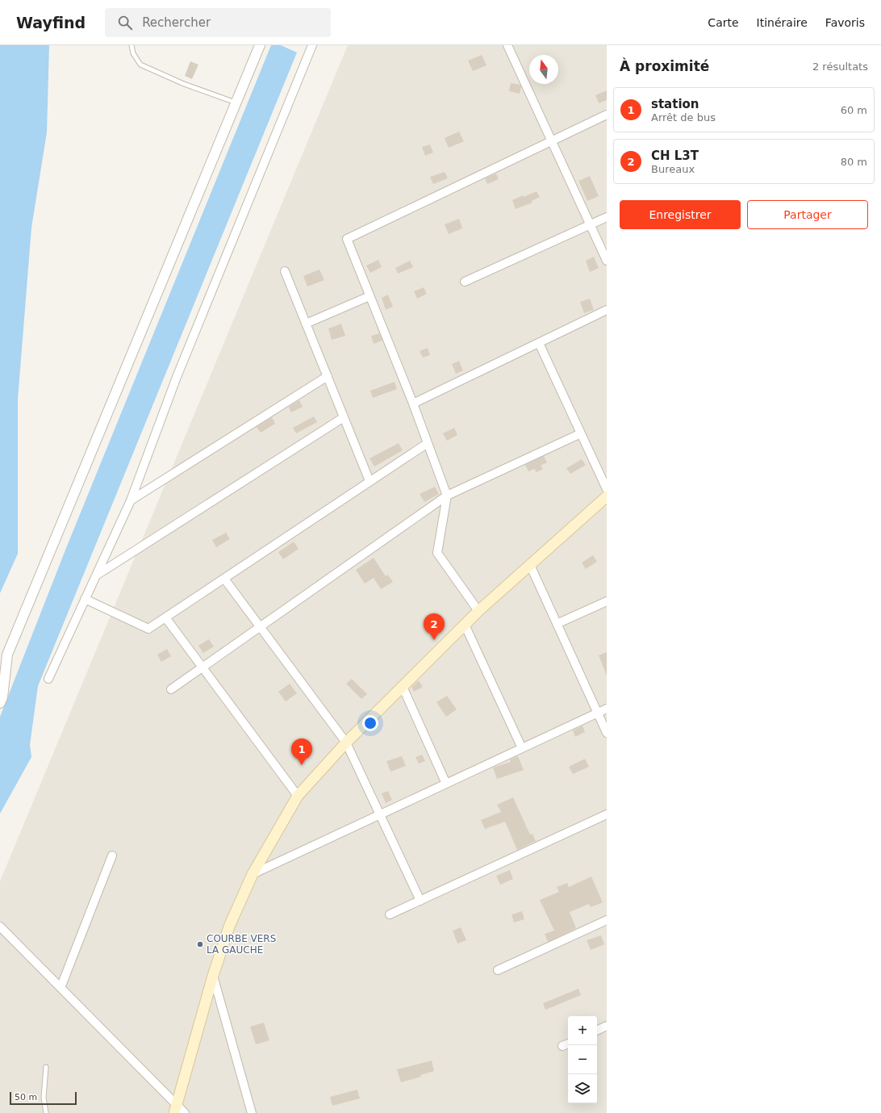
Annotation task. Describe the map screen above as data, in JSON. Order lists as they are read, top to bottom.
{
  "places": ["COURBE VERS LA GAUCHE"],
  "scale_bar": "50 m",
  "north": "top",
  "page": {
    "header": "Wayfind",
    "search": "Rechercher",
    "nav": ["Carte", "Itinéraire", "Favoris"],
    "heading": ["À proximité", "2 résultats"],
    "list": [
      {
        "mark": "1",
        "name": "station",
        "note": "Arrêt de bus",
        "value": "60 m"
      },
      {
        "mark": "2",
        "name": "CH L3T",
        "note": "Bureaux",
        "value": "80 m"
      }
    ],
    "buttons": ["Enregistrer", "Partager"],
    "pins": ["2", "1"],
    "map_buttons": ["+", "−"],
    "scale": "50 m"
  }
}
